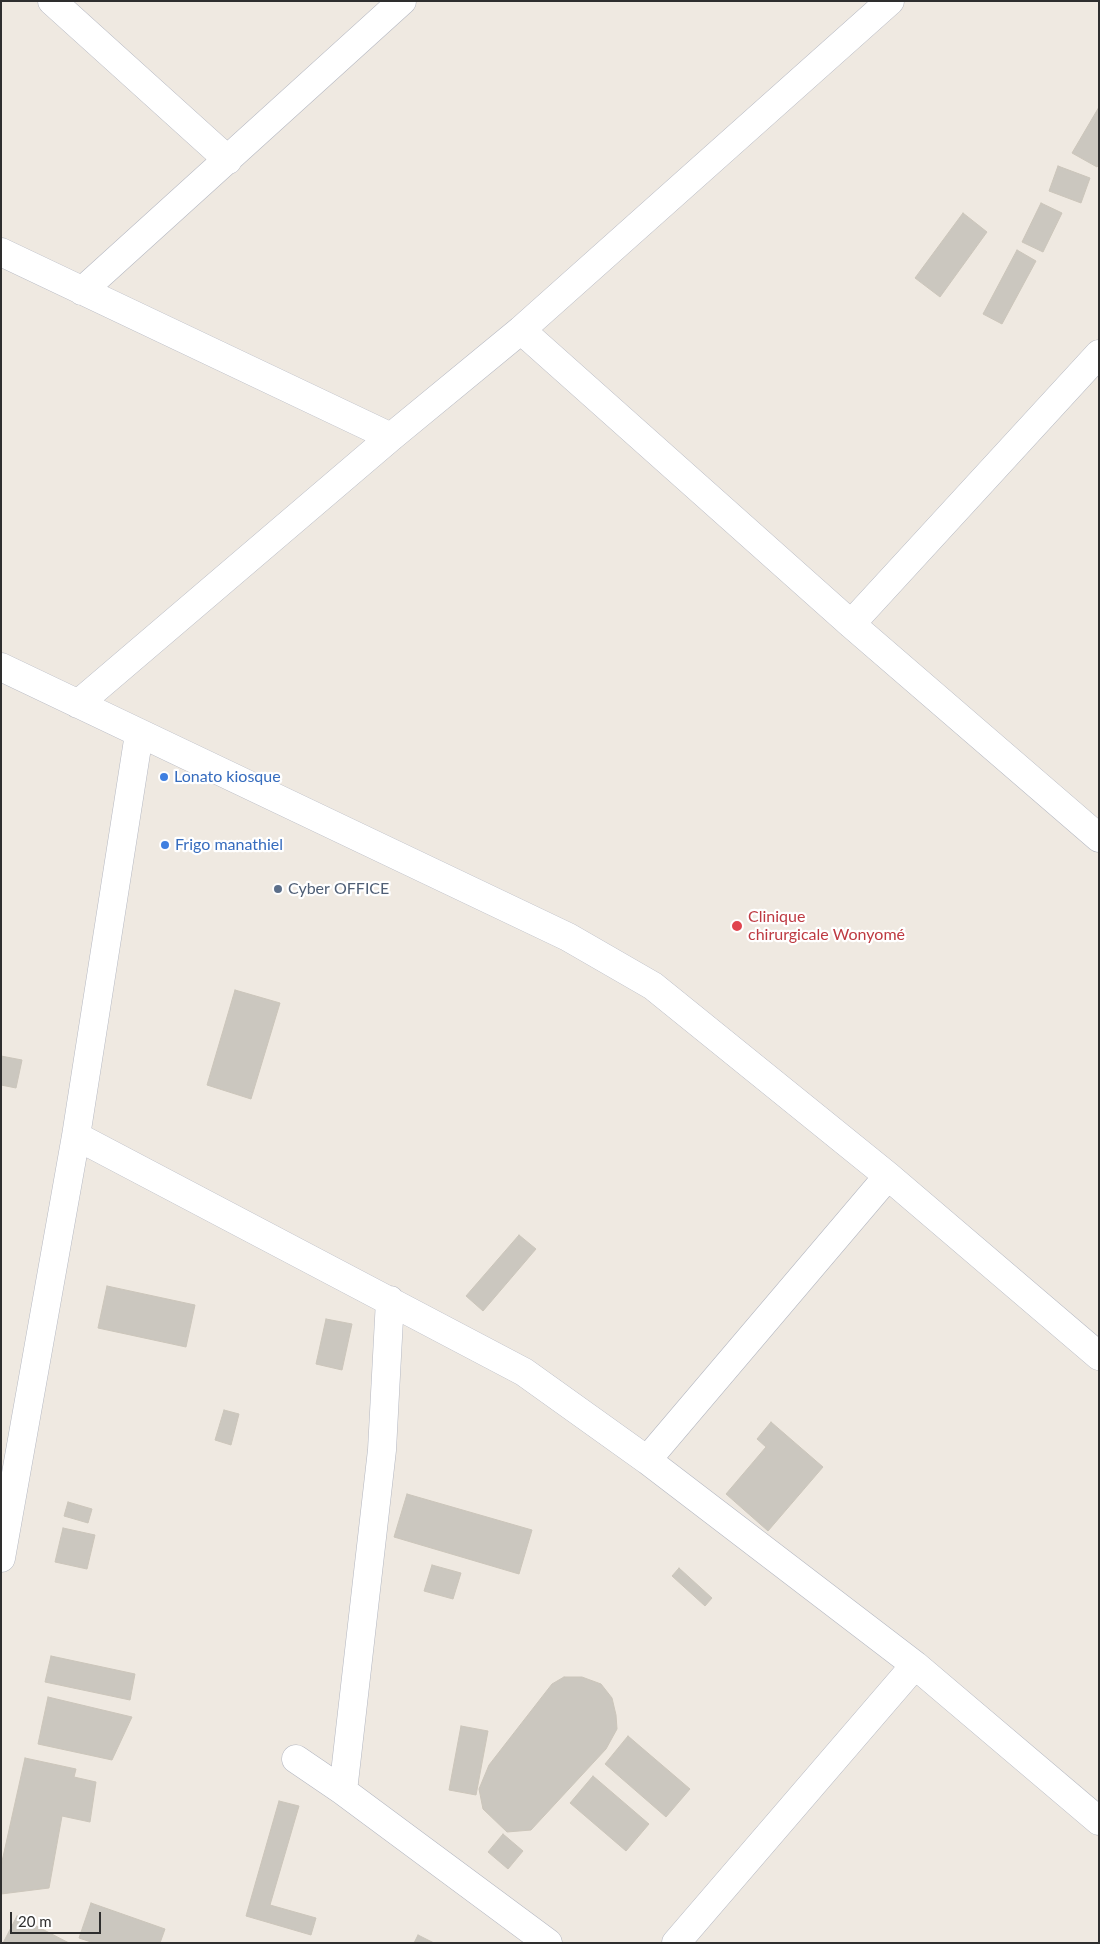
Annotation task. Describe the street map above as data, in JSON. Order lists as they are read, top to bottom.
{
  "places": [
    "Lonato kiosque",
    "Frigo manathiel",
    "Cyber OFFICE",
    "Clinique chirurgicale Wonyomé"
  ],
  "scale_bar": "20 m"
}
